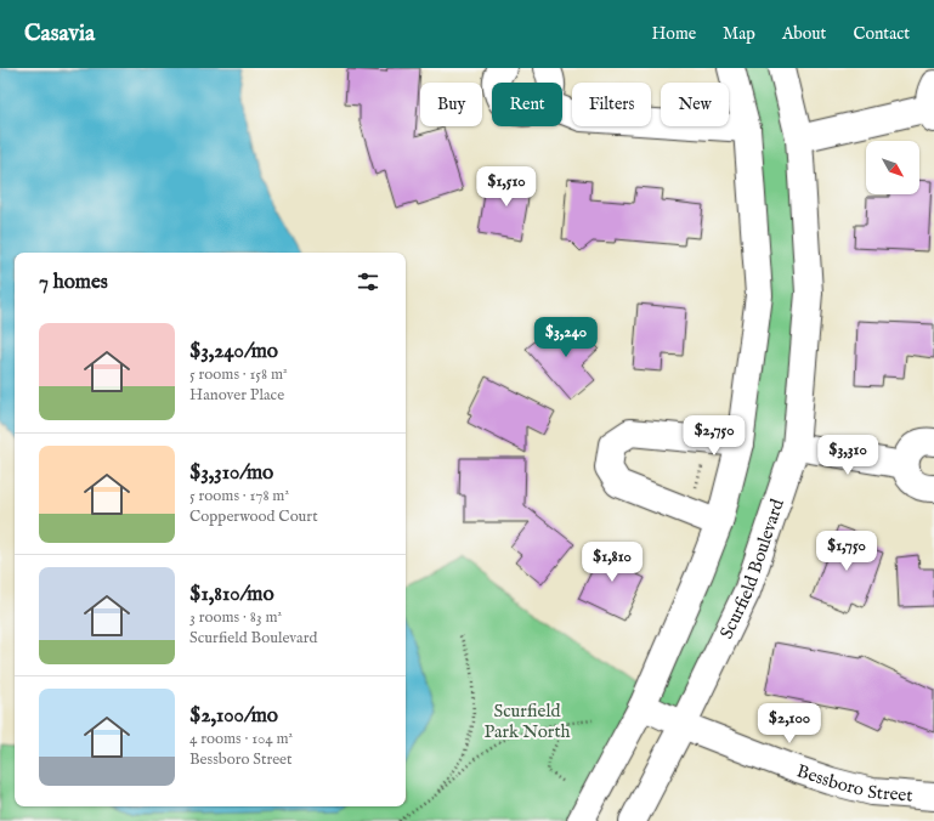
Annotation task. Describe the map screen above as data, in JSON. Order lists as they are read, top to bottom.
{
  "streets": {
    "street": ["Scurfield Boulevard", "Bessboro Street"]
  },
  "crossings": [
    ["Scurfield Boulevard", "Bessboro Street"]
  ],
  "parks": ["Scurfield Park North"],
  "north": "bottom right",
  "page": {
    "header": "Casavia",
    "nav": [
      "Home",
      "Map",
      "About",
      "Contact"
    ],
    "chip": [
      "Buy",
      "Rent",
      "Filters",
      "New"
    ],
    "price": [
      "$1,510",
      "$3,240",
      "$2,750",
      "$3,310",
      "$1,750",
      "$1,810",
      "$2,100"
    ],
    "heading": "7 homes",
    "list": [
      {
        "name": "$3,240/mo",
        "note": "5 rooms · 158 m² · Hanover Place"
      },
      {
        "name": "$3,310/mo",
        "note": "5 rooms · 178 m² · Copperwood Court"
      },
      {
        "name": "$1,810/mo",
        "note": "3 rooms · 83 m² · Scurfield Boulevard"
      },
      {
        "name": "$2,100/mo",
        "note": "4 rooms · 104 m² · Bessboro Street"
      }
    ]
  }
}
